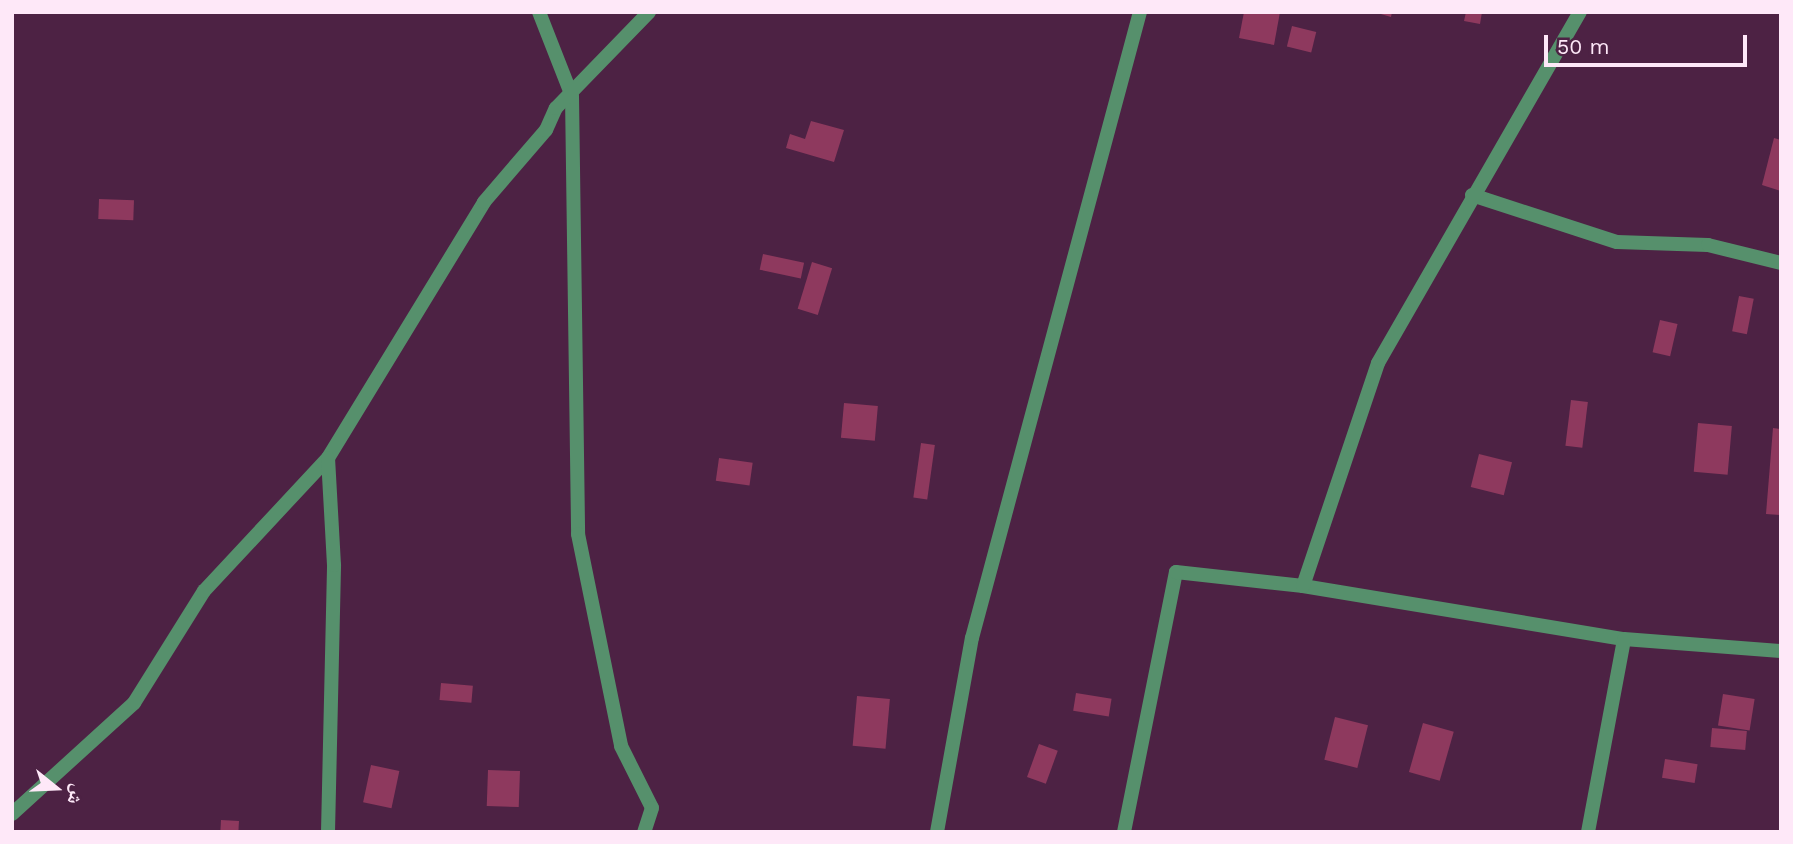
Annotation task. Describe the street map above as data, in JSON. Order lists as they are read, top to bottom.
{
  "scale_bar": "50 m",
  "north": "right"
}
